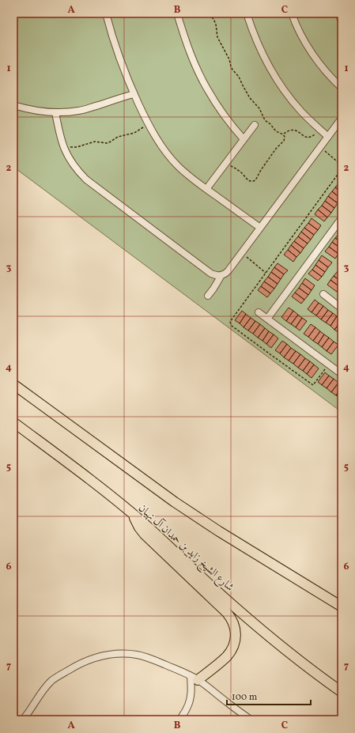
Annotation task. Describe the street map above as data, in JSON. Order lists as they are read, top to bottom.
{
  "streets": {
    "highway": ["شارع الشيخ زايد بن حمدان آل نهيان"]
  },
  "scale_bar": "100 m",
  "grid": {
    "columns": ["A", "B", "C"],
    "rows": [
      "1",
      "2",
      "3",
      "4",
      "5",
      "6",
      "7"
    ]
  }
}
